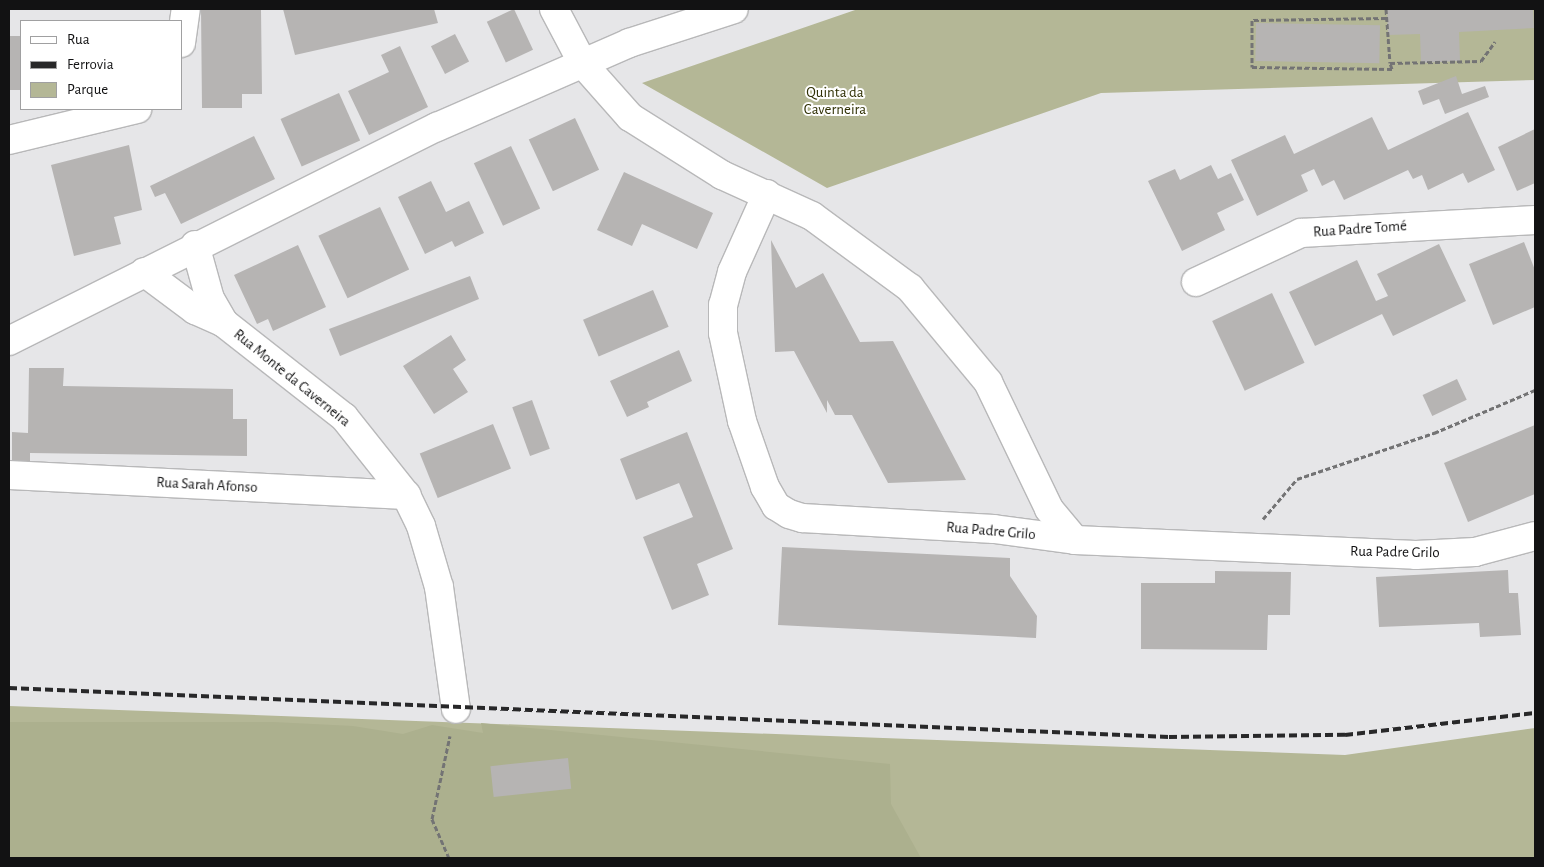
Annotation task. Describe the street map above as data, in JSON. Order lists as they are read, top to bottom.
{
  "streets": {
    "street": [
      "Rua Padre Tomé",
      "Rua Monte da Caverneira",
      "Rua Sarah Afonso",
      "Rua Padre Grilo"
    ]
  },
  "crossings": [
    ["Rua Monte da Caverneira", "Rua Sarah Afonso"]
  ],
  "parks": ["Quinta da Caverneira"],
  "legend": ["Rua", "Ferrovia", "Parque"]
}
